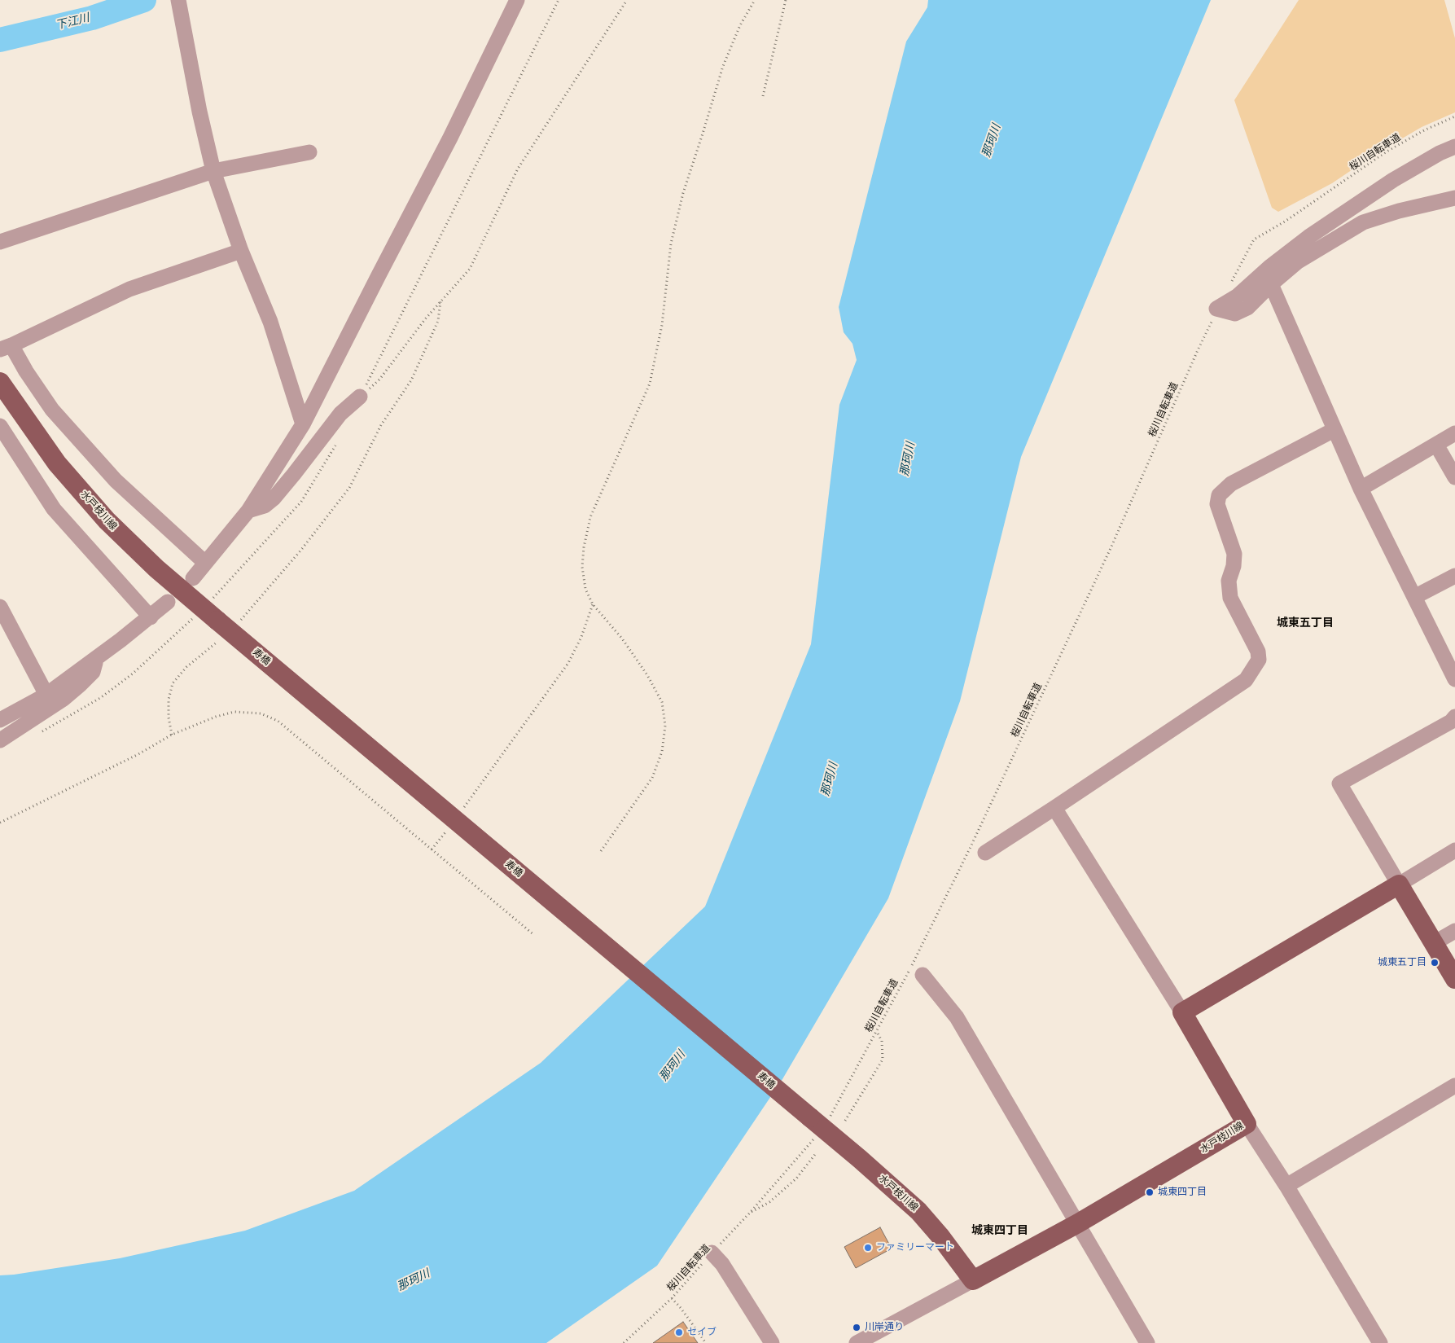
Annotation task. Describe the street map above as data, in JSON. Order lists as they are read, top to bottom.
{
  "streets": {
    "main road": ["水戸枝川線", "寿橋"],
    "path": ["桜川自転車道"]
  },
  "crossings": [
    ["桜川自転車道", "水戸枝川線"],
    ["桜川自転車道", "寿橋"],
    ["水戸枝川線", "寿橋"]
  ],
  "districts": ["城東五丁目", "城東四丁目"],
  "water": ["下江川", "那珂川"],
  "places": [
    "城東五丁目",
    "城東四丁目",
    "ファミリーマート",
    "川岸通り",
    "セイブ"
  ]
}
